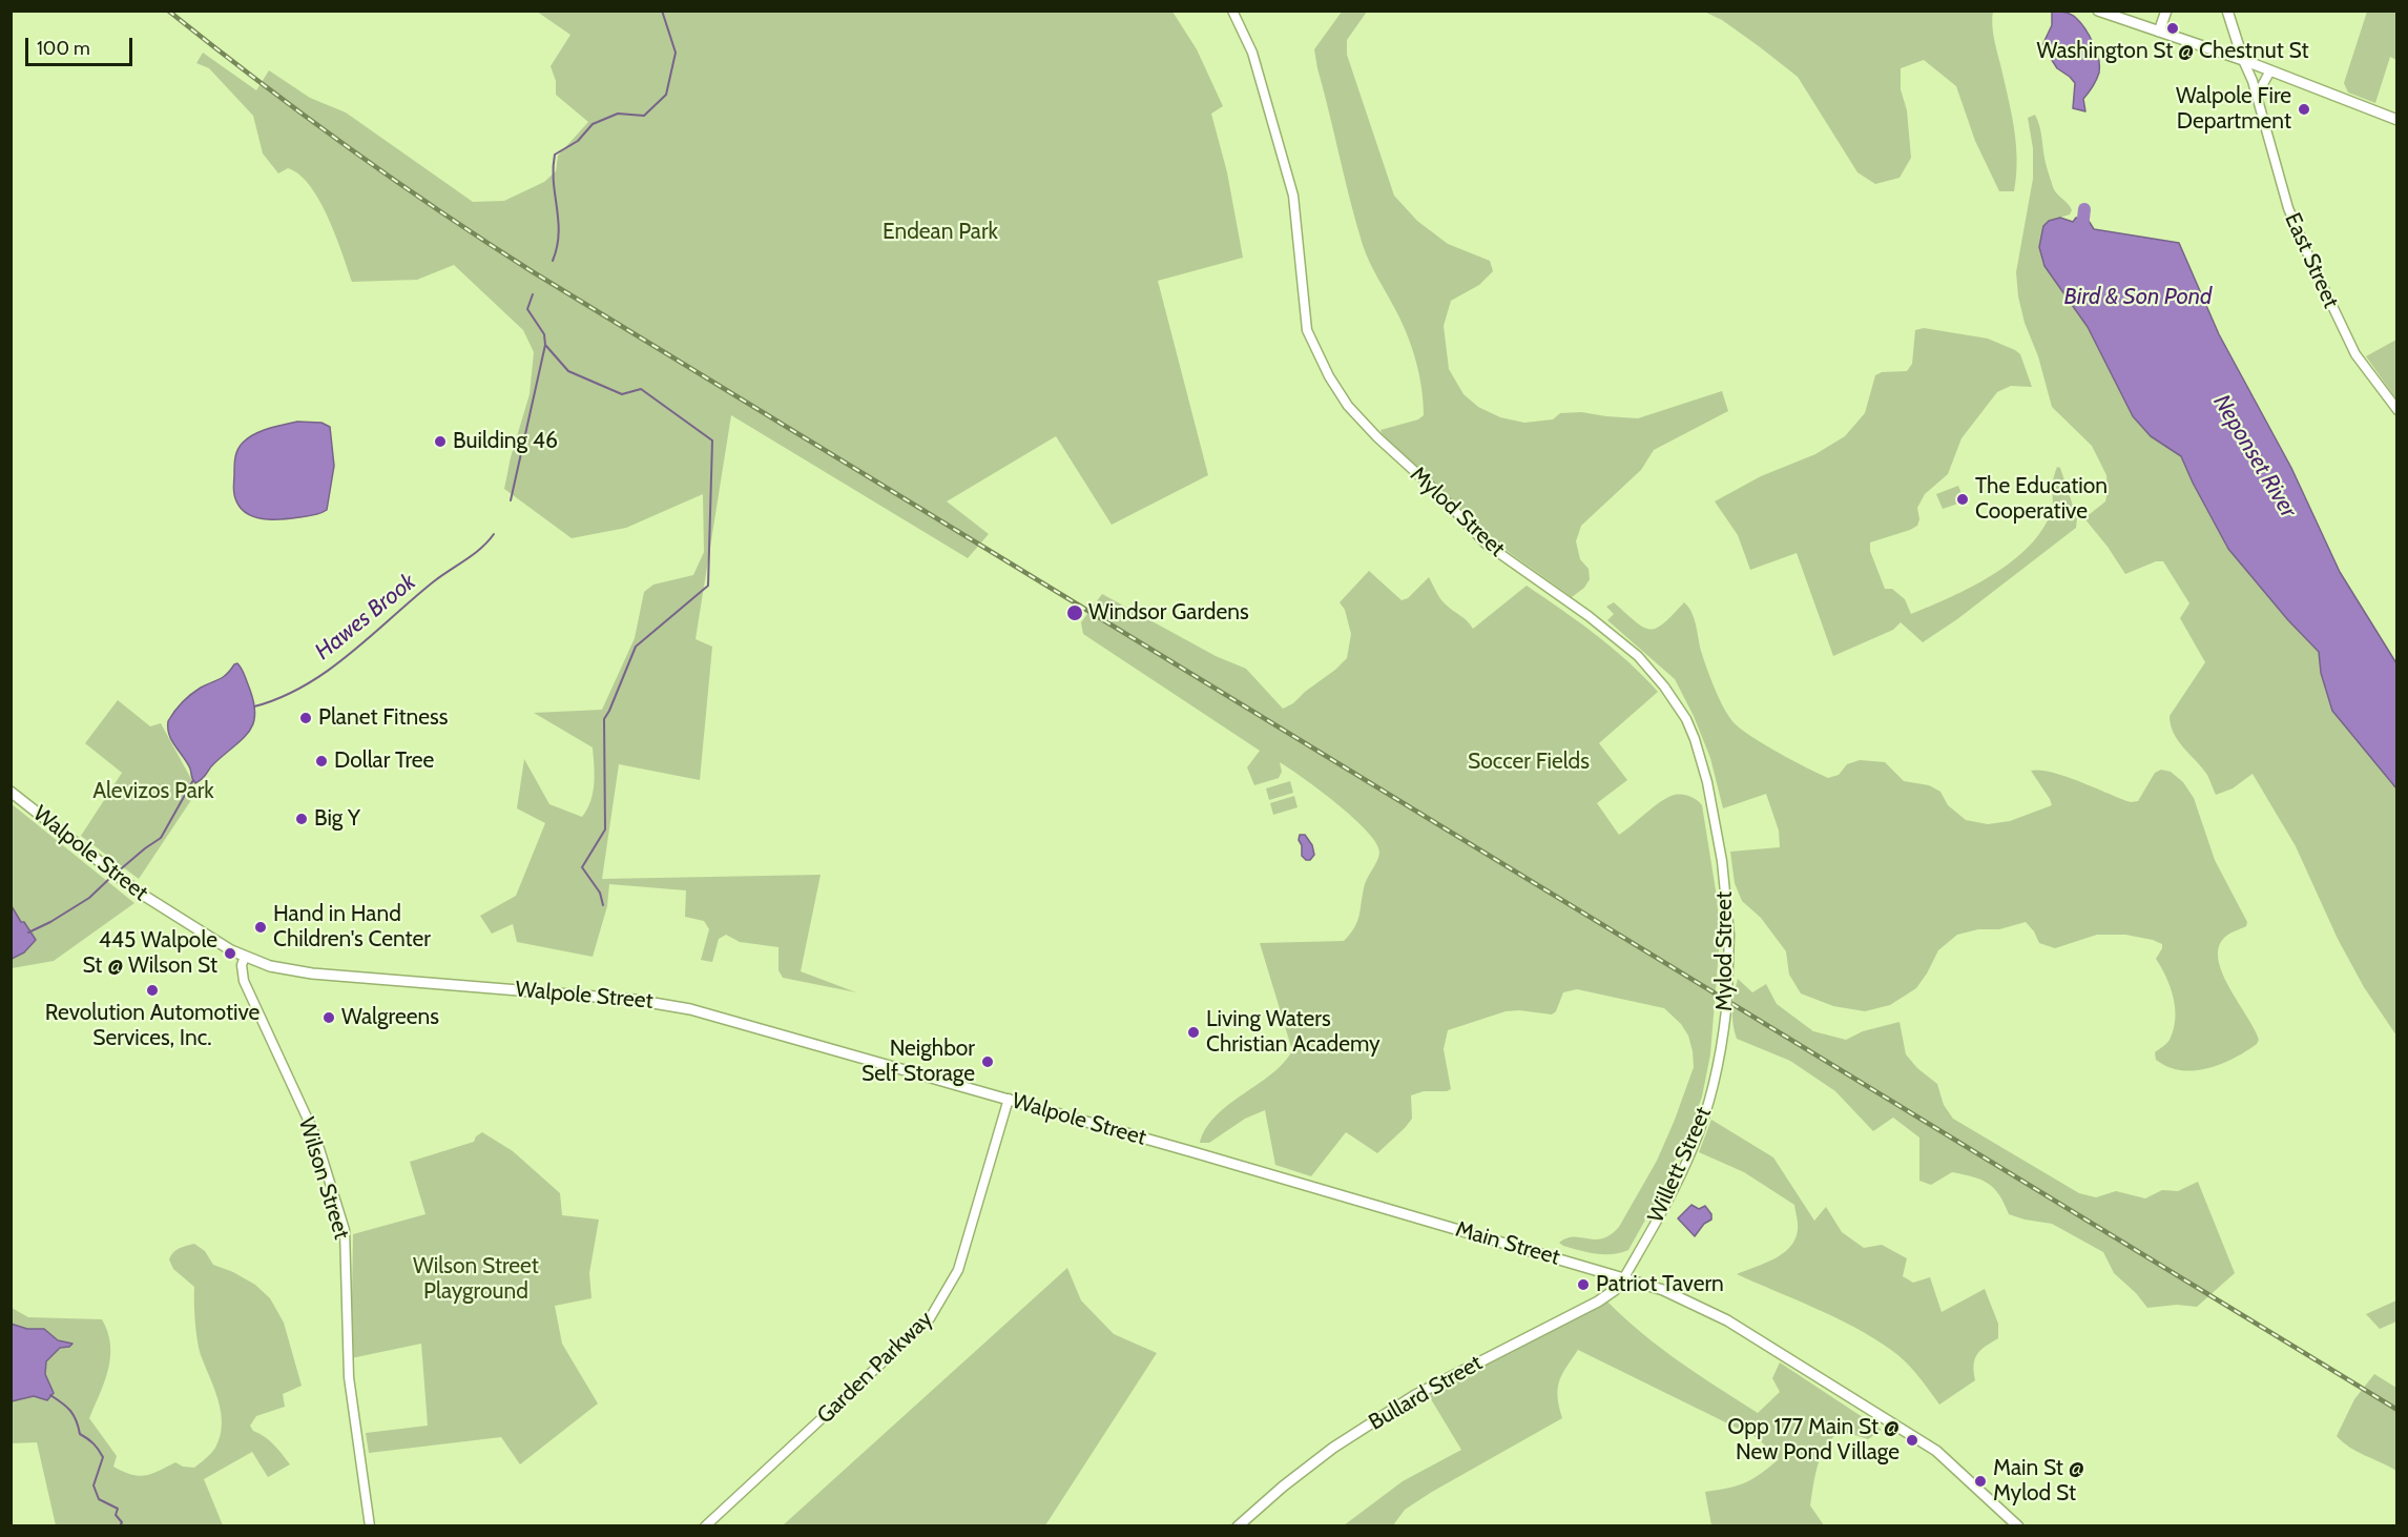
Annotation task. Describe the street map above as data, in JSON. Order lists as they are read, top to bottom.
{
  "streets": {
    "main road": ["Walpole Street", "Main Street", "Bullard Street"],
    "street": [
      "East Street",
      "Mylod Street",
      "Willett Street",
      "Wilson Street",
      "Garden Parkway"
    ]
  },
  "crossings": [
    ["Mylod Street", "Willett Street"],
    ["Walpole Street", "Wilson Street"],
    ["Walpole Street", "Main Street"],
    ["Walpole Street", "Garden Parkway"],
    ["Willett Street", "Main Street"],
    ["Willett Street", "Bullard Street"],
    ["Main Street", "Bullard Street"]
  ],
  "water": ["Bird & Son Pond", "Neponset River", "Hawes Brook"],
  "parks": [
    "Endean Park",
    "Soccer Fields",
    "Alevizos Park",
    "Wilson Street Playground"
  ],
  "places": [
    "Washington St @ Chestnut St",
    "Walpole Fire Department",
    "Building 46",
    "The Education Cooperative",
    "Windsor Gardens",
    "Planet Fitness",
    "Dollar Tree",
    "Big Y",
    "Hand in Hand Children's Center",
    "445 Walpole St @ Wilson St",
    "Revolution Automotive Services, Inc.",
    "Walgreens",
    "Living Waters Christian Academy",
    "Neighbor Self Storage",
    "Patriot Tavern",
    "Opp 177 Main St @ New Pond Village",
    "Main St @ Mylod St"
  ],
  "scale_bar": "100 m"
}
